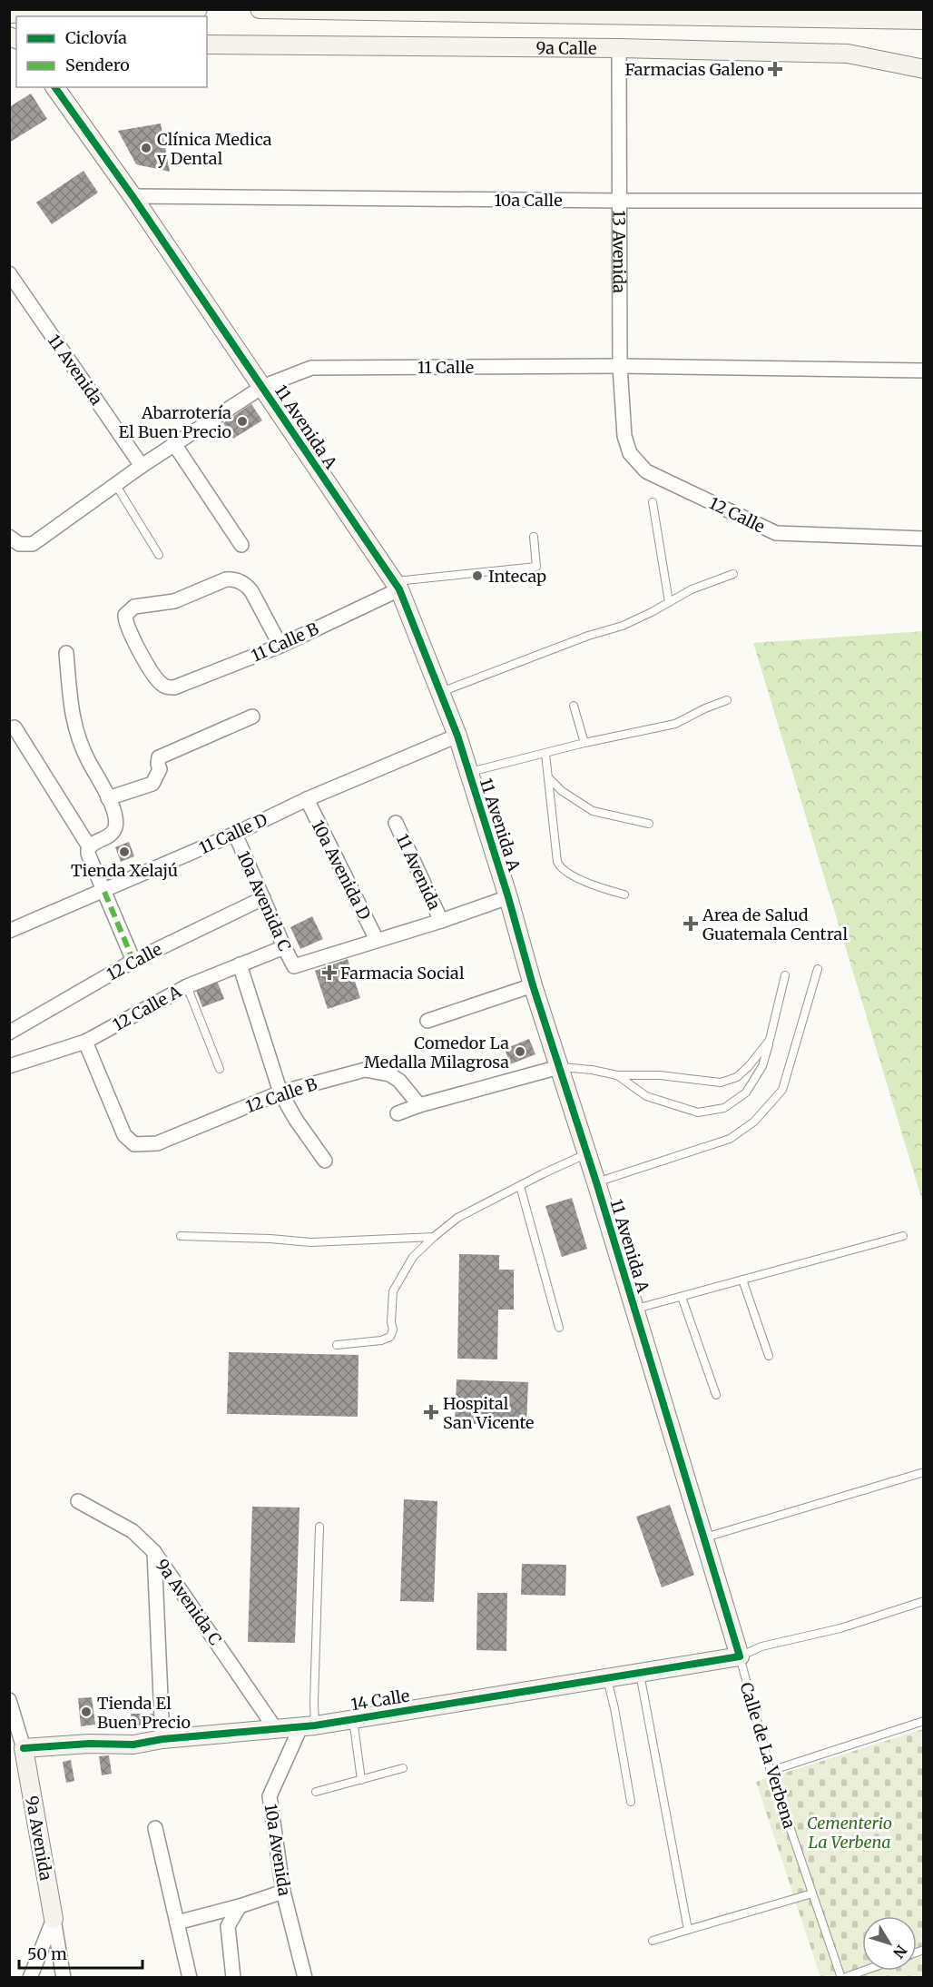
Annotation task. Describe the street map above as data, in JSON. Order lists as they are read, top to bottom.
{
  "streets": {
    "street": [
      "9a Calle",
      "10a Calle",
      "13 Avenida",
      "11 Calle",
      "11 Avenida",
      "11 Avenida A",
      "12 Calle",
      "11 Calle B",
      "11 Calle D",
      "10a Avenida D",
      "10a Avenida C",
      "12 Calle A",
      "12 Calle B",
      "9a Avenida C",
      "14 Calle",
      "9a Avenida",
      "10a Avenida"
    ],
    "lane": ["Calle de La Verbena"]
  },
  "crossings": [
    ["9a Calle", "13 Avenida"],
    ["10a Calle", "13 Avenida"],
    ["10a Calle", "11 Avenida A"],
    ["13 Avenida", "11 Calle"],
    ["13 Avenida", "12 Calle"],
    ["11 Calle", "11 Avenida"],
    ["11 Calle", "11 Avenida A"],
    ["11 Avenida A", "11 Calle B"],
    ["11 Avenida A", "11 Calle D"],
    ["11 Avenida A", "14 Calle"],
    ["11 Avenida A", "Calle de La Verbena"],
    ["12 Calle", "10a Avenida C"],
    ["11 Calle D", "10a Avenida D"],
    ["11 Calle D", "10a Avenida C"],
    ["10a Avenida D", "10a Avenida C"],
    ["10a Avenida C", "12 Calle A"],
    ["12 Calle A", "12 Calle B"],
    ["9a Avenida C", "14 Calle"],
    ["14 Calle", "Calle de La Verbena"],
    ["14 Calle", "9a Avenida"],
    ["14 Calle", "10a Avenida"]
  ],
  "parks": ["Cementerio La Verbena"],
  "places": {
    "health": [
      "Farmacias Galeno",
      "Area de Salud Guatemala Central",
      "Farmacia Social",
      "Hospital San Vicente"
    ],
    "other": [
      "Clínica Medica y Dental",
      "Abarrotería El Buen Precio",
      "Intecap",
      "Tienda Xelajú",
      "Comedor La Medalla Milagrosa",
      "Tienda El Buen Precio"
    ]
  },
  "legend": ["Ciclovía", "Sendero"],
  "scale_bar": "50 m",
  "north": "bottom right"
}
